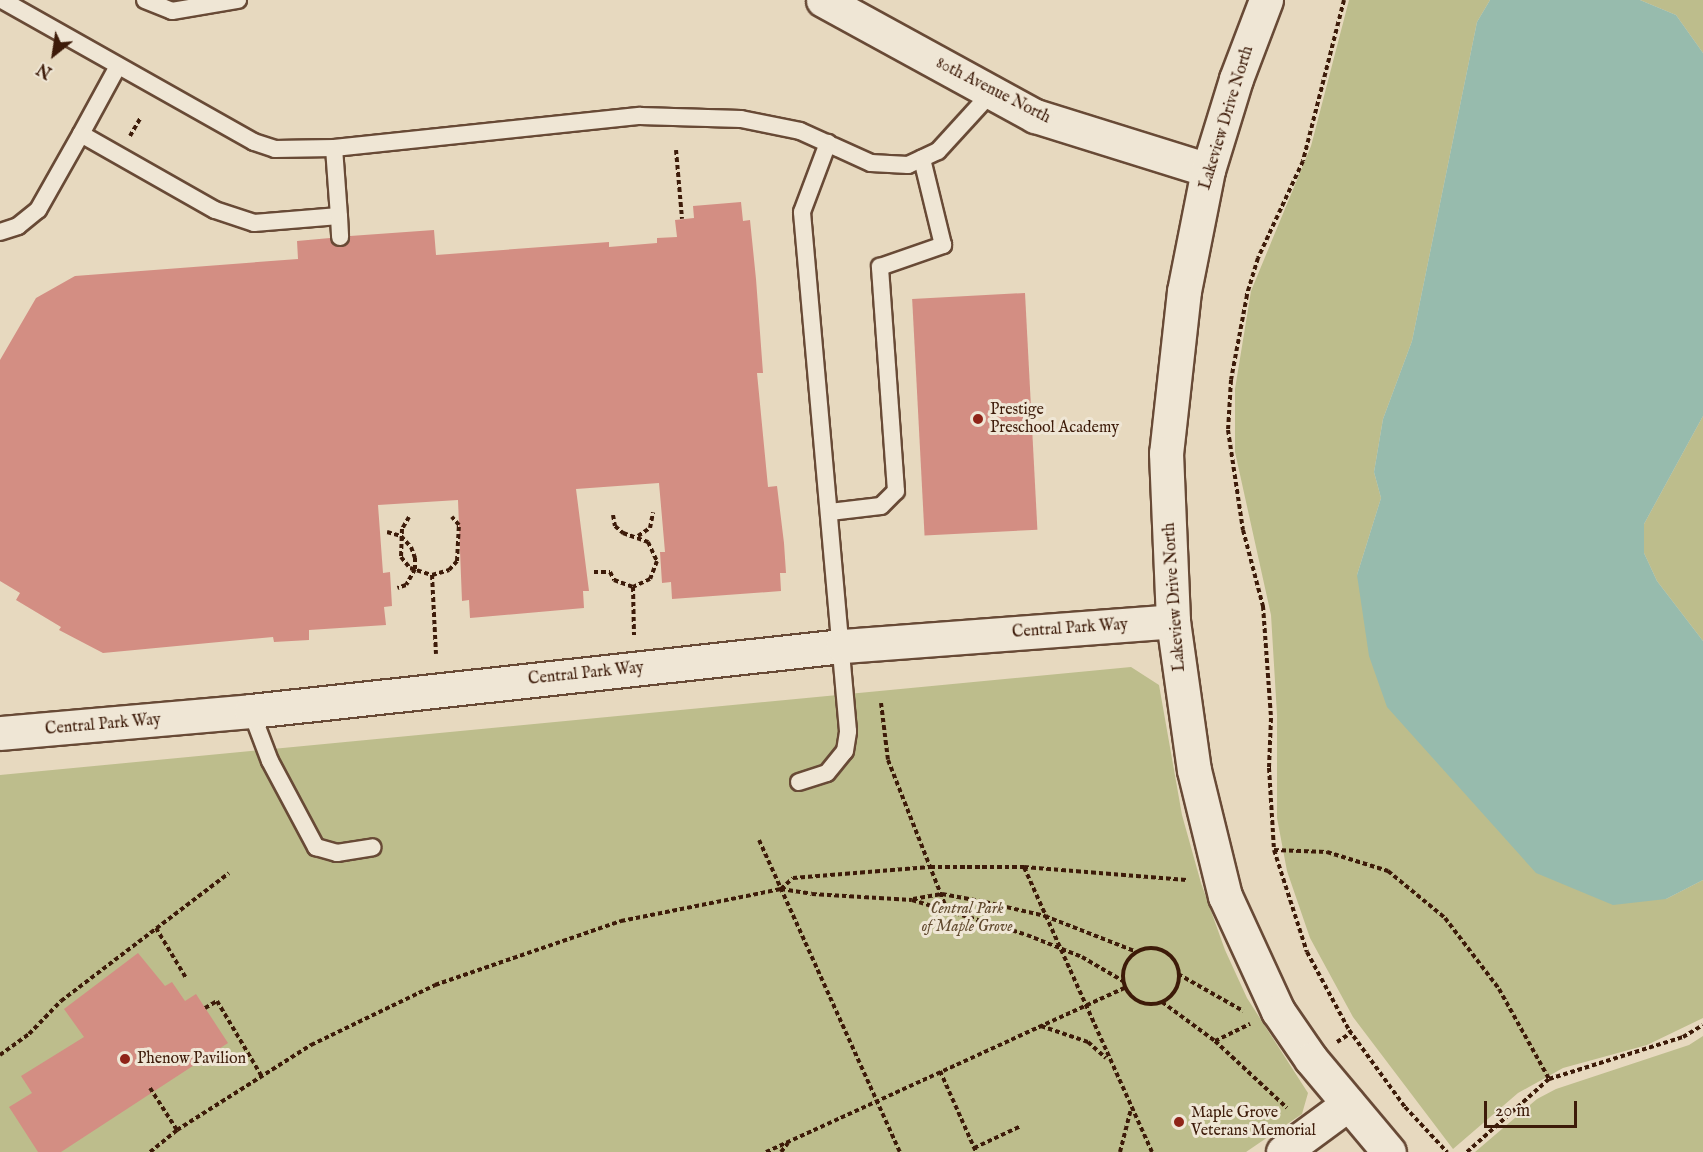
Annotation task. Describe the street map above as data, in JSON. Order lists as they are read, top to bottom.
{
  "streets": {
    "street": ["80th Avenue North", "Lakeview Drive North", "Central Park Way"]
  },
  "crossings": [
    ["80th Avenue North", "Lakeview Drive North"],
    ["Lakeview Drive North", "Central Park Way"]
  ],
  "parks": ["Central Park of Maple Grove"],
  "places": ["Prestige Preschool Academy", "Phenow Pavilion", "Maple Grove Veterans Memorial"],
  "scale_bar": "20 m",
  "north": "bottom left"
}
